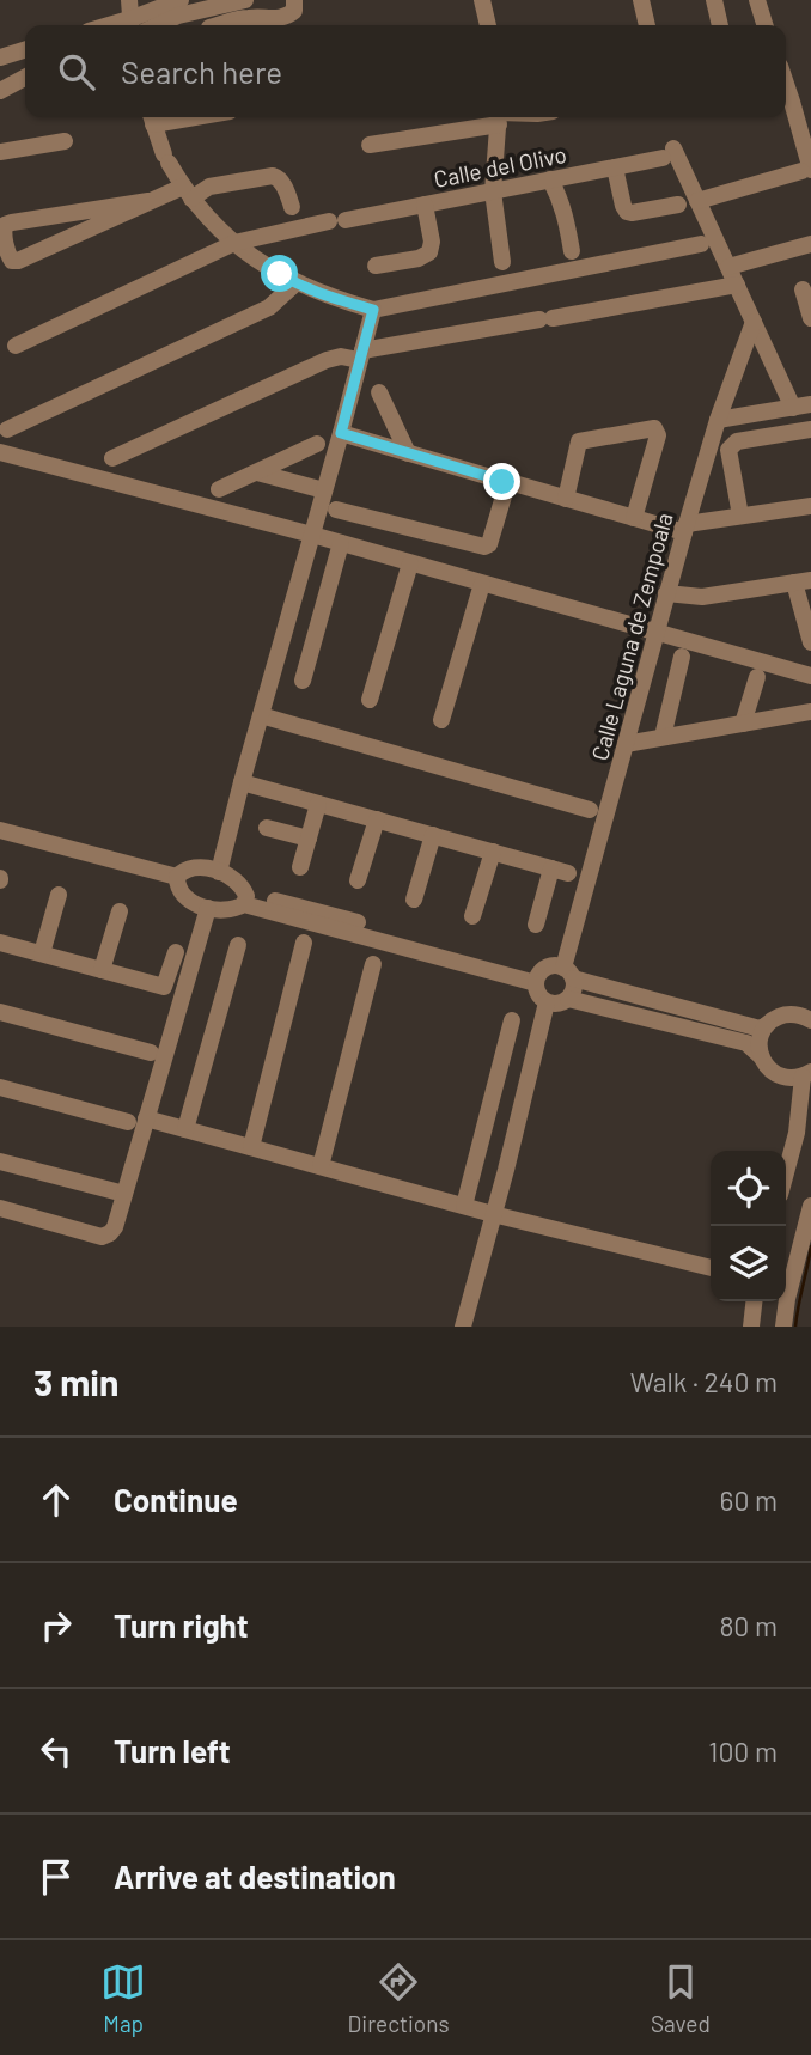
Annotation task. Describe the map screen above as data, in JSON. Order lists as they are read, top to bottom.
{
  "streets": {
    "street": ["Calle del Olivo", "Calle Laguna de Zempoala"]
  },
  "page": {
    "search": "Search here",
    "heading": ["3 min", "Walk · 240 m"],
    "list": [
      ["Continue", "60 m"],
      ["Turn right", "80 m"],
      ["Turn left", "100 m"],
      "Arrive at destination"
    ],
    "nav": ["Map", "Directions", "Saved"]
  }
}
